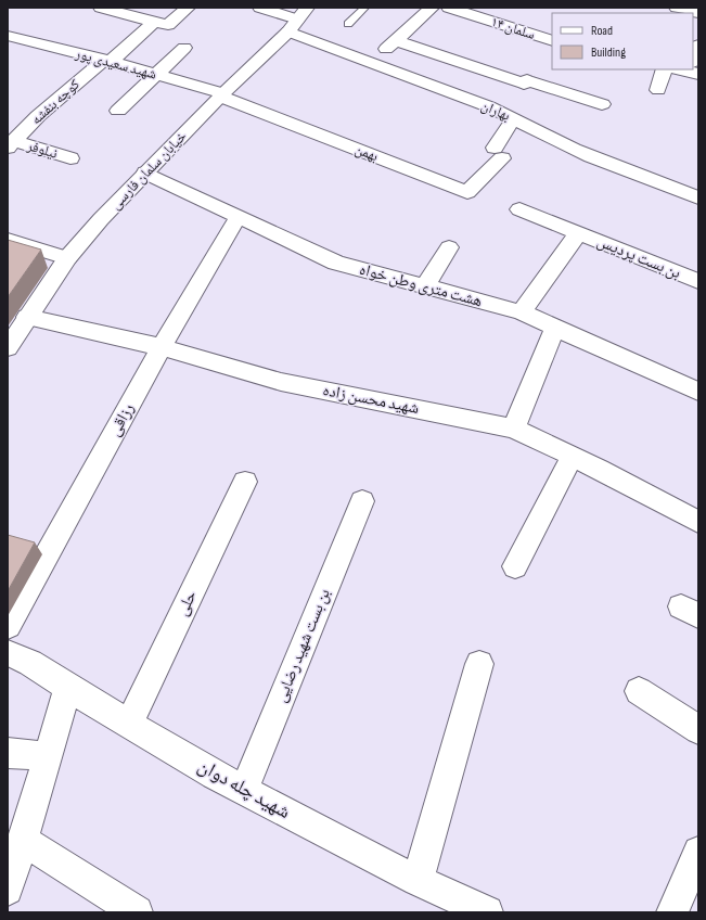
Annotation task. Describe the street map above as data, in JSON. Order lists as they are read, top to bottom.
{
  "streets": {
    "street": [
      "سلمان ۱۴",
      "شهید سعیدی پور",
      "کوچه بنفشه",
      "بهاران",
      "نیلوفر",
      "بهمن",
      "خیابان سلمان فارسی",
      "بن بست پردیس",
      "هشت متری وطن خواه",
      "شهید محسن زاده",
      "رزاقی",
      "حلی",
      "بن بست شهید رضایی",
      "شهید چله دوان"
    ]
  },
  "crossings": [
    ["شهید سعیدی پور", "کوچه بنفشه"],
    ["شهید سعیدی پور", "بهمن"],
    ["شهید سعیدی پور", "خیابان سلمان فارسی"],
    ["کوچه بنفشه", "نیلوفر"],
    ["بهاران", "بهمن"],
    ["بهاران", "خیابان سلمان فارسی"],
    ["بهمن", "خیابان سلمان فارسی"],
    ["خیابان سلمان فارسی", "هشت متری وطن خواه"],
    ["خیابان سلمان فارسی", "شهید محسن زاده"],
    ["بن بست پردیس", "هشت متری وطن خواه"],
    ["هشت متری وطن خواه", "رزاقی"],
    ["شهید محسن زاده", "رزاقی"],
    ["حلی", "شهید چله دوان"],
    ["بن بست شهید رضایی", "شهید چله دوان"]
  ],
  "legend": ["Road", "Building"]
}
